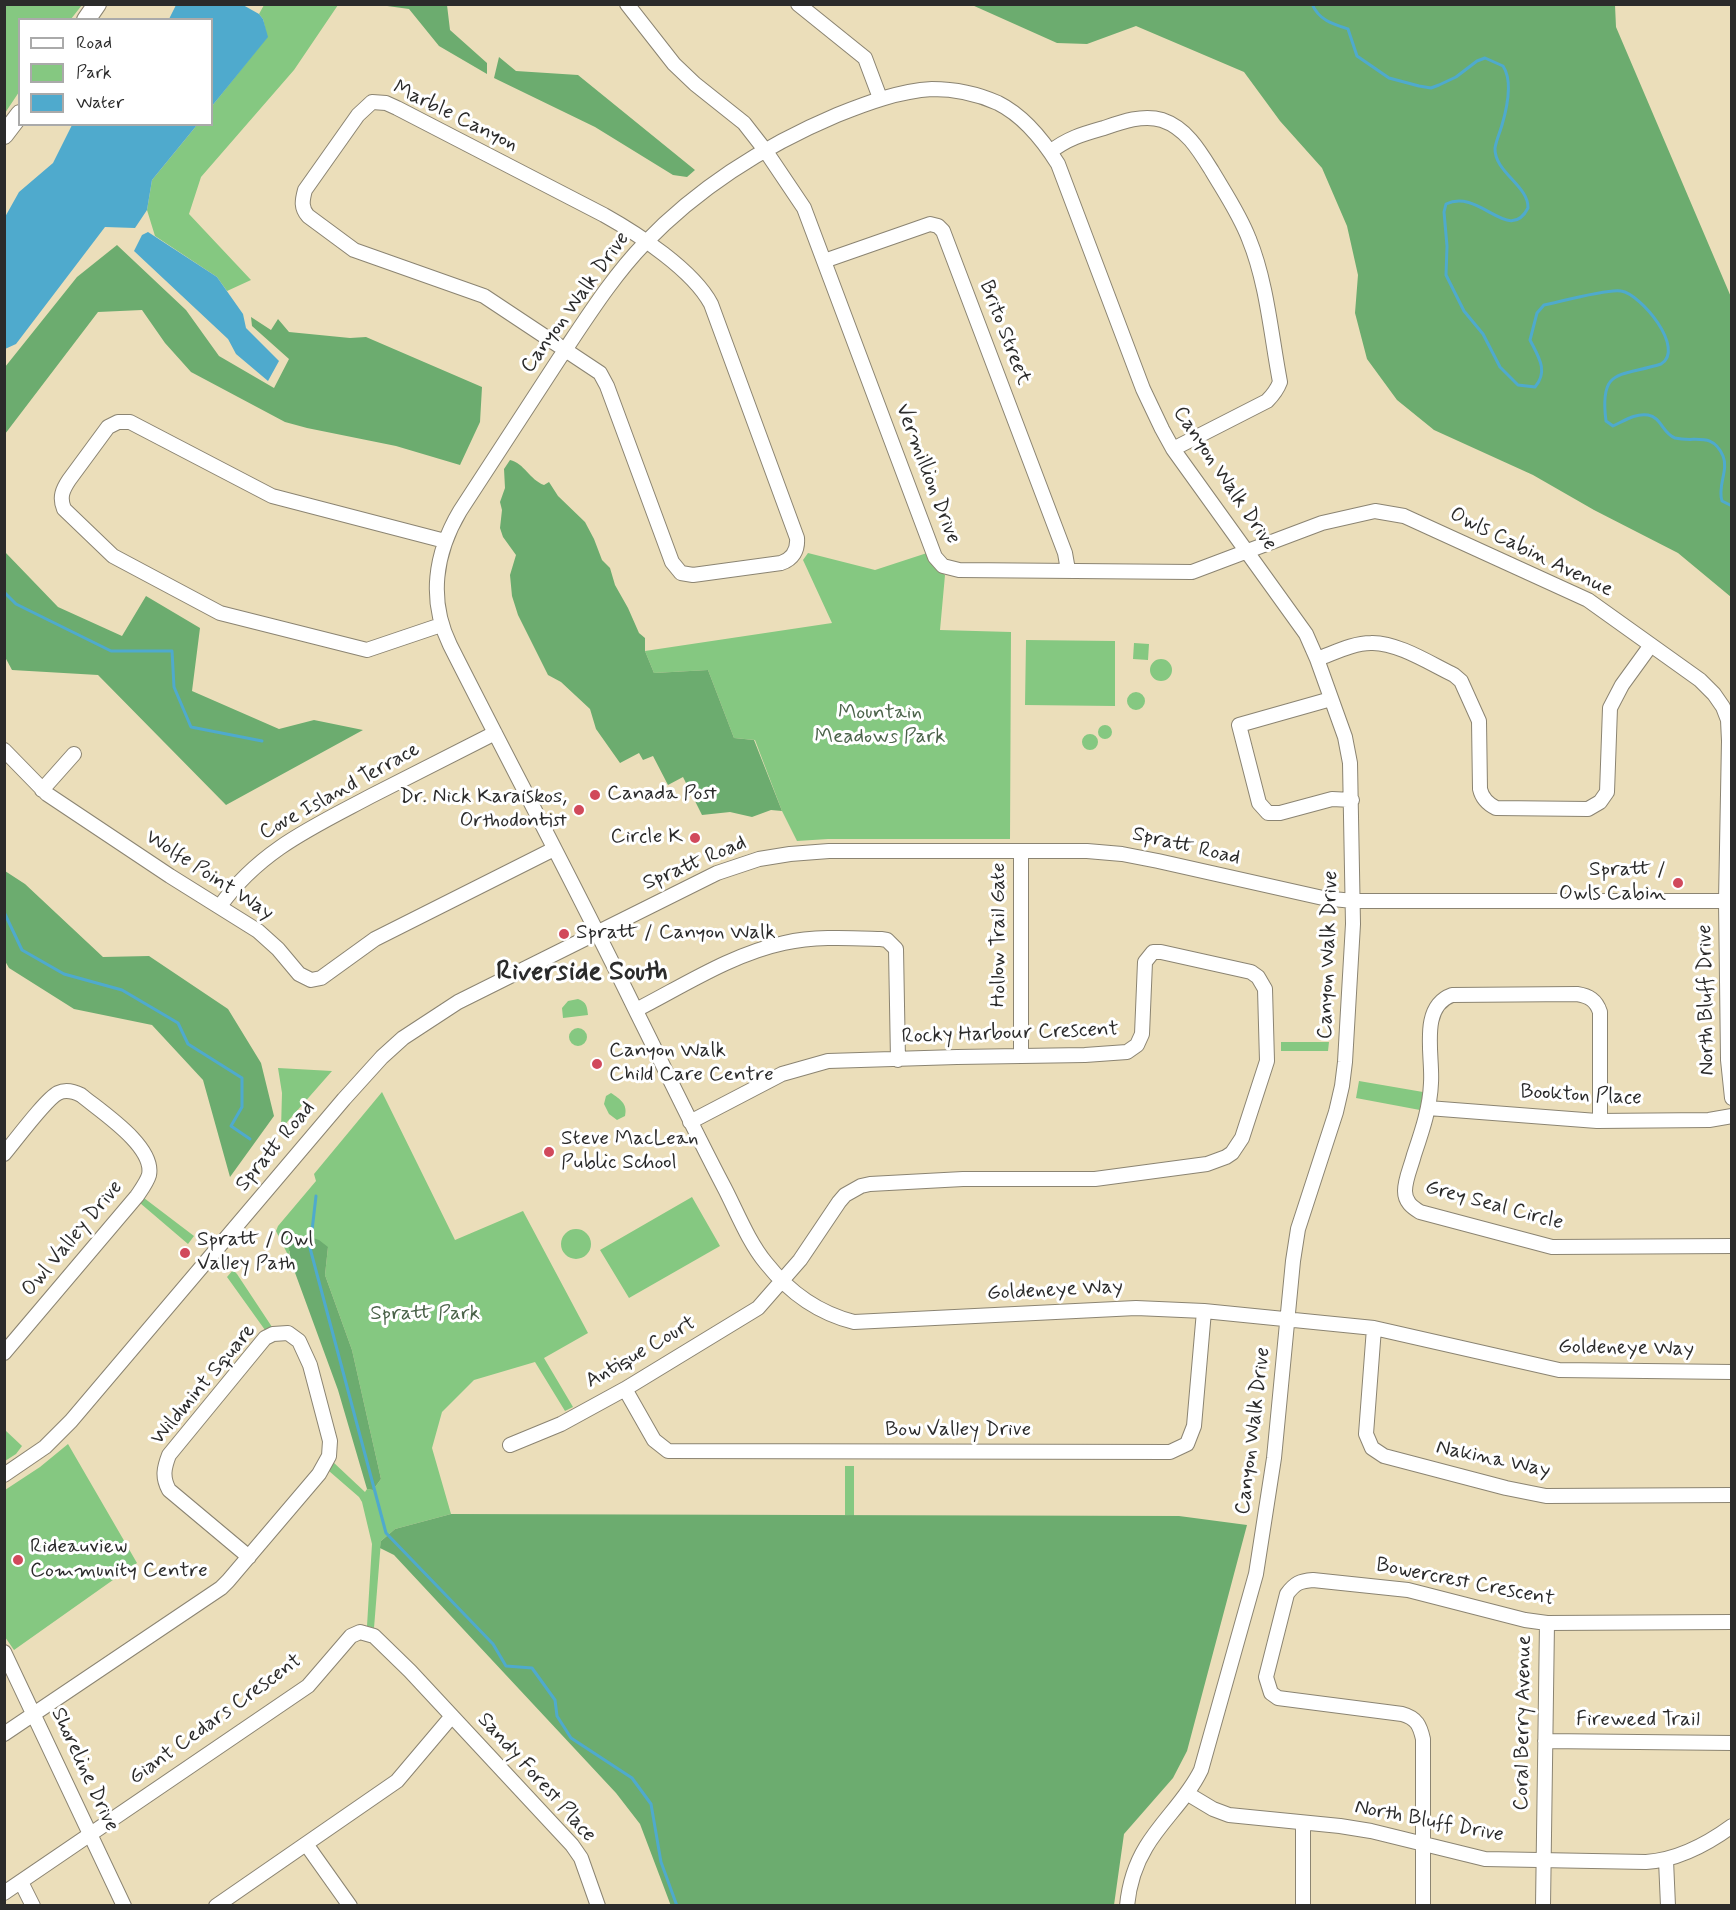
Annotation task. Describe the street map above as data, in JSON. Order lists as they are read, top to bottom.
{
  "streets": {
    "street": [
      "Marble Canyon",
      "Canyon Walk Drive",
      "Brito Street",
      "Vermillion Drive",
      "Owls Cabin Avenue",
      "Cove Island Terrace",
      "Spratt Road",
      "Wolfe Point Way",
      "Hollow Trail Gate",
      "North Bluff Drive",
      "Rocky Harbour Crescent",
      "Bookton Place",
      "Grey Seal Circle",
      "Owl Valley Drive",
      "Goldeneye Way",
      "Antique Court",
      "Wildmint Square",
      "Bow Valley Drive",
      "Nakina Way",
      "Bowercrest Crescent",
      "Giant Cedars Crescent",
      "Fireweed Trail",
      "Coral Berry Avenue",
      "Shoreline Drive",
      "Sandy Forest Place"
    ]
  },
  "crossings": [
    ["Marble Canyon", "Canyon Walk Drive"],
    ["Canyon Walk Drive", "Vermillion Drive"],
    ["Canyon Walk Drive", "Owls Cabin Avenue"],
    ["Canyon Walk Drive", "Cove Island Terrace"],
    ["Canyon Walk Drive", "Spratt Road"],
    ["Canyon Walk Drive", "Wolfe Point Way"],
    ["Canyon Walk Drive", "North Bluff Drive"],
    ["Canyon Walk Drive", "Goldeneye Way"],
    ["Brito Street", "Vermillion Drive"],
    ["Vermillion Drive", "Owls Cabin Avenue"],
    ["Owls Cabin Avenue", "Spratt Road"],
    ["Owls Cabin Avenue", "North Bluff Drive"],
    ["Cove Island Terrace", "Wolfe Point Way"],
    ["Spratt Road", "Hollow Trail Gate"],
    ["Spratt Road", "North Bluff Drive"],
    ["Spratt Road", "Goldeneye Way"],
    ["Hollow Trail Gate", "Rocky Harbour Crescent"],
    ["North Bluff Drive", "Bowercrest Crescent"],
    ["North Bluff Drive", "Coral Berry Avenue"],
    ["Rocky Harbour Crescent", "Goldeneye Way"],
    ["Rocky Harbour Crescent", "Antique Court"],
    ["Bookton Place", "Grey Seal Circle"],
    ["Goldeneye Way", "Antique Court"],
    ["Goldeneye Way", "Bow Valley Drive"],
    ["Goldeneye Way", "Nakina Way"],
    ["Antique Court", "Bow Valley Drive"],
    ["Wildmint Square", "Shoreline Drive"],
    ["Bowercrest Crescent", "Coral Berry Avenue"],
    ["Giant Cedars Crescent", "Shoreline Drive"],
    ["Giant Cedars Crescent", "Sandy Forest Place"],
    ["Fireweed Trail", "Coral Berry Avenue"]
  ],
  "districts": ["Riverside South"],
  "parks": ["Mountain Meadows Park", "Spratt Park"],
  "places": [
    "Canada Post",
    "Dr. Nick Karaiskos, Orthodontist",
    "Circle K",
    "Spratt / Owls Cabin",
    "Spratt / Canyon Walk",
    "Canyon Walk Child Care Centre",
    "Steve MacLean Public School",
    "Spratt / Owl Valley Path",
    "Rideauview Community Centre"
  ],
  "legend": ["Road", "Park", "Water"]
}
